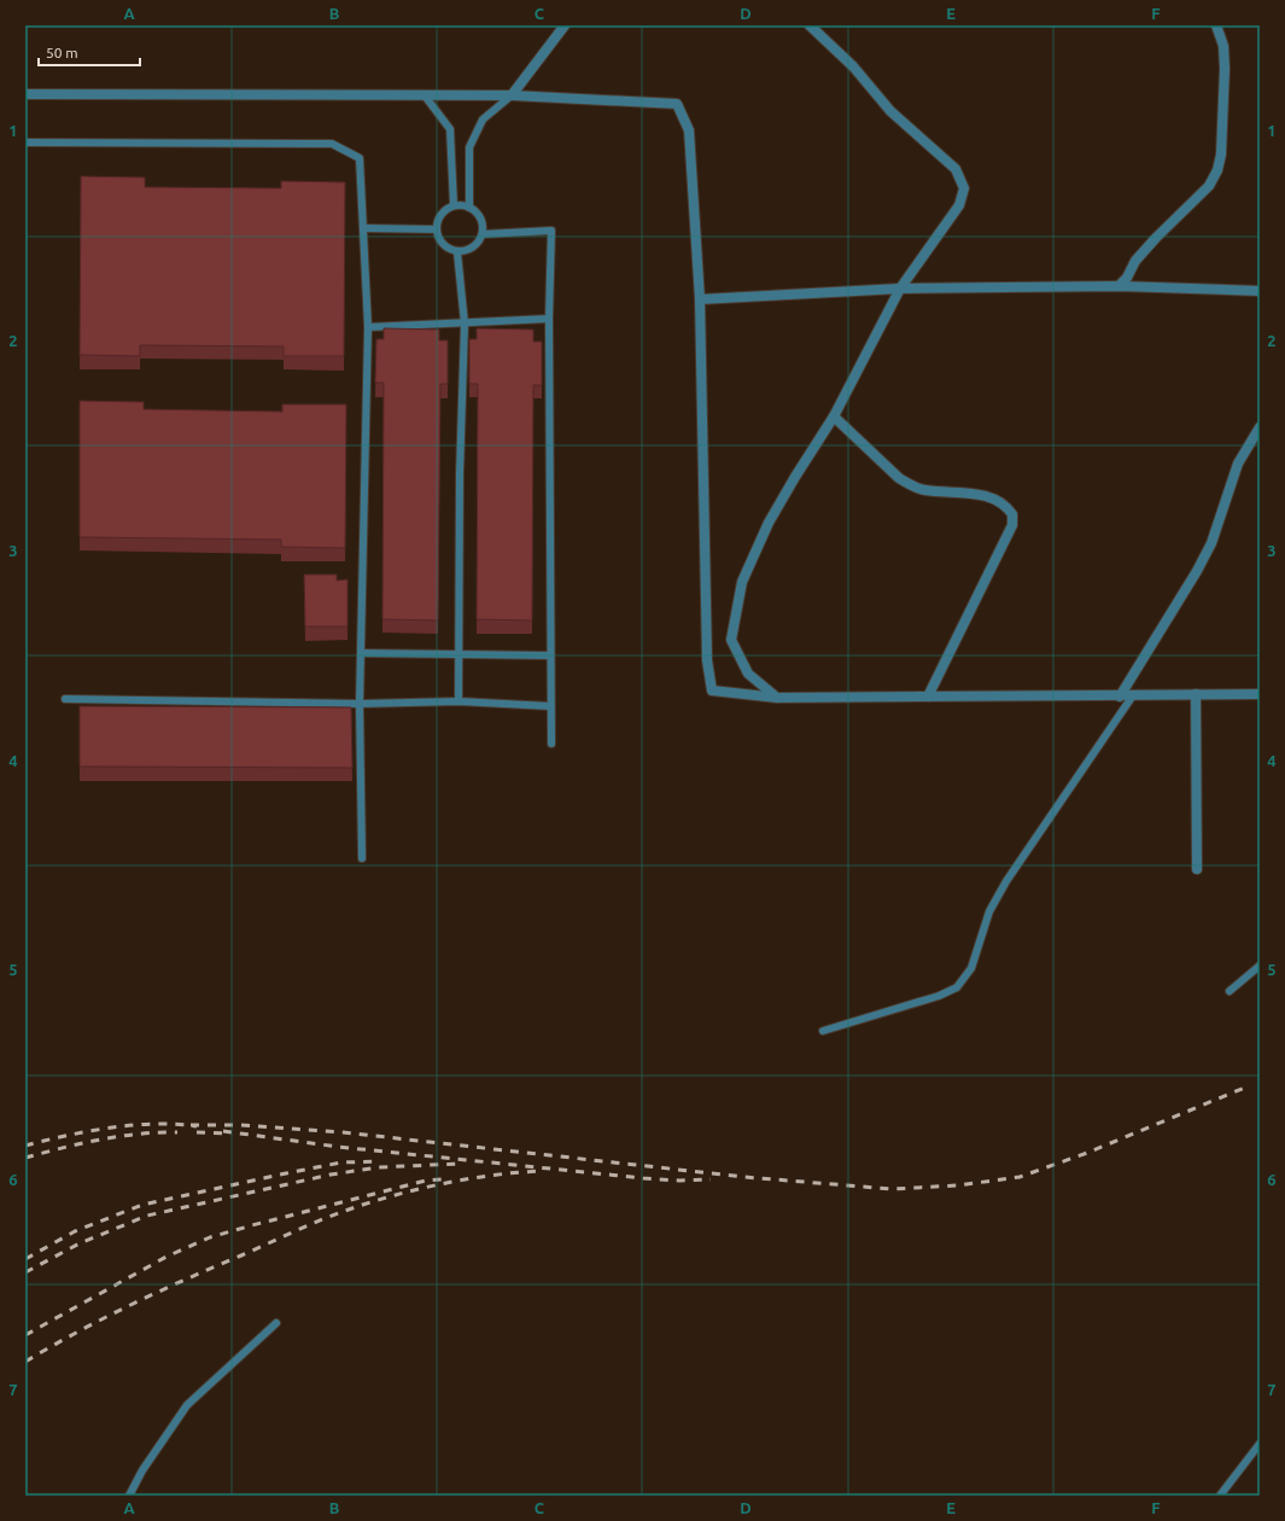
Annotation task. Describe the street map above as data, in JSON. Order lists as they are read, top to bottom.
{
  "scale_bar": "50 m",
  "grid": {
    "columns": [
      "A",
      "B",
      "C",
      "D",
      "E",
      "F"
    ],
    "rows": [
      "1",
      "2",
      "3",
      "4",
      "5",
      "6",
      "7"
    ]
  }
}
